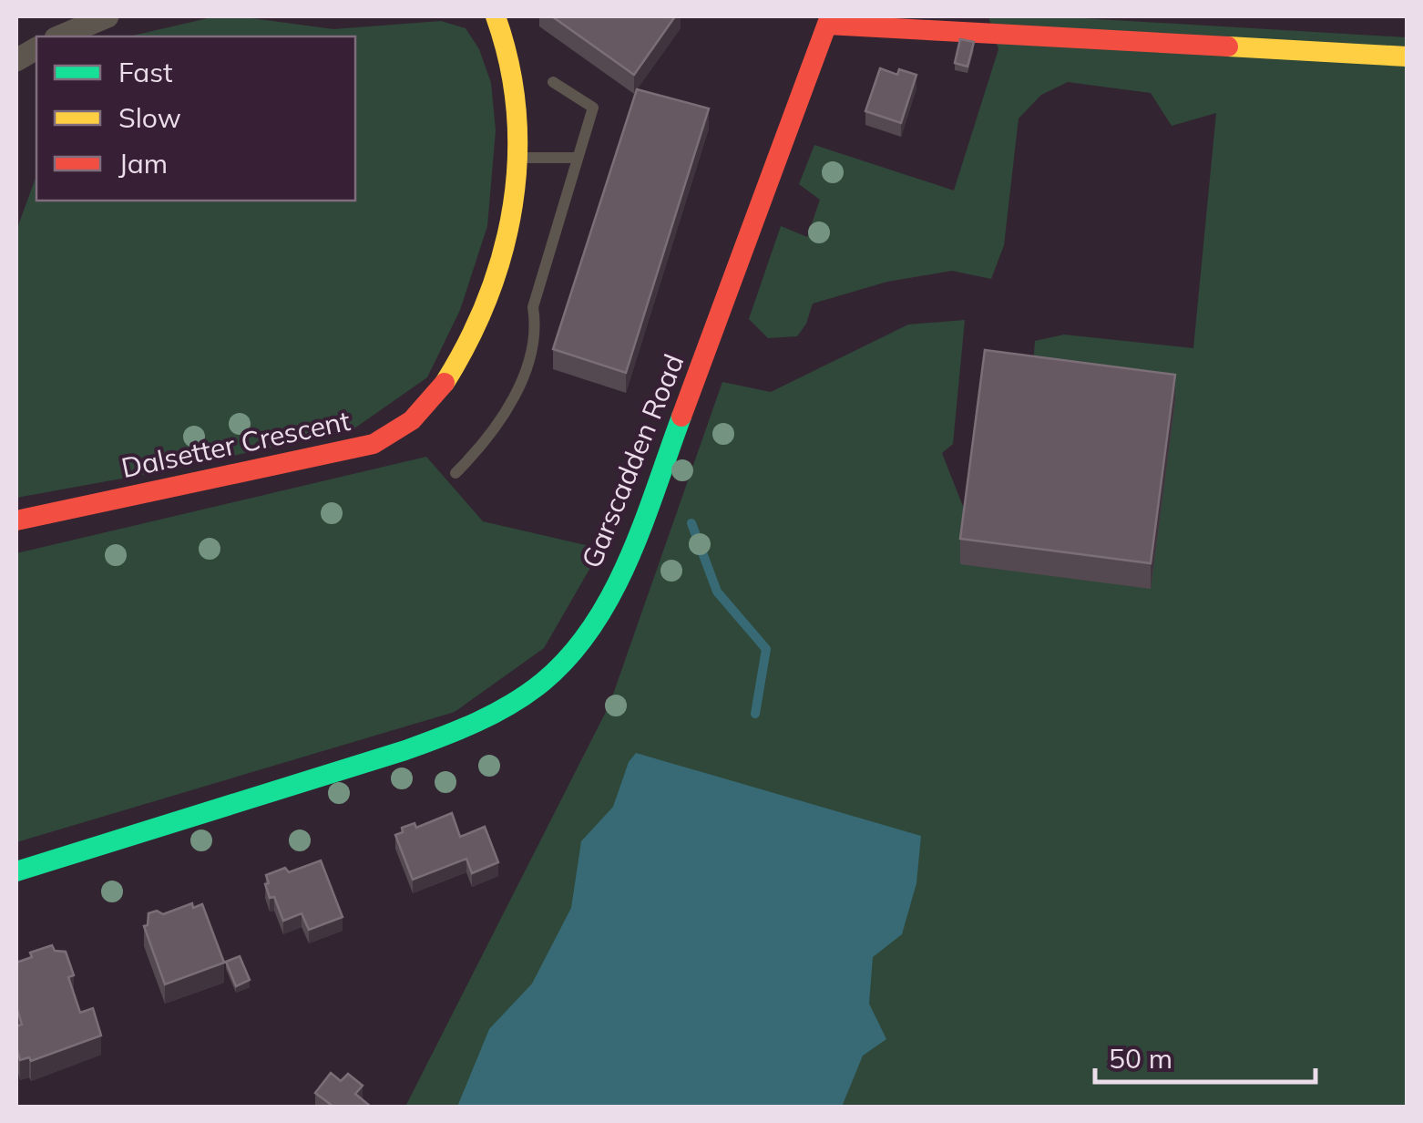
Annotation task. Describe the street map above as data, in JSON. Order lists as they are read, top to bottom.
{
  "streets": {
    "street": ["Dalsetter Crescent", "Garscadden Road"]
  },
  "legend": ["Fast", "Slow", "Jam"],
  "scale_bar": "50 m"
}
